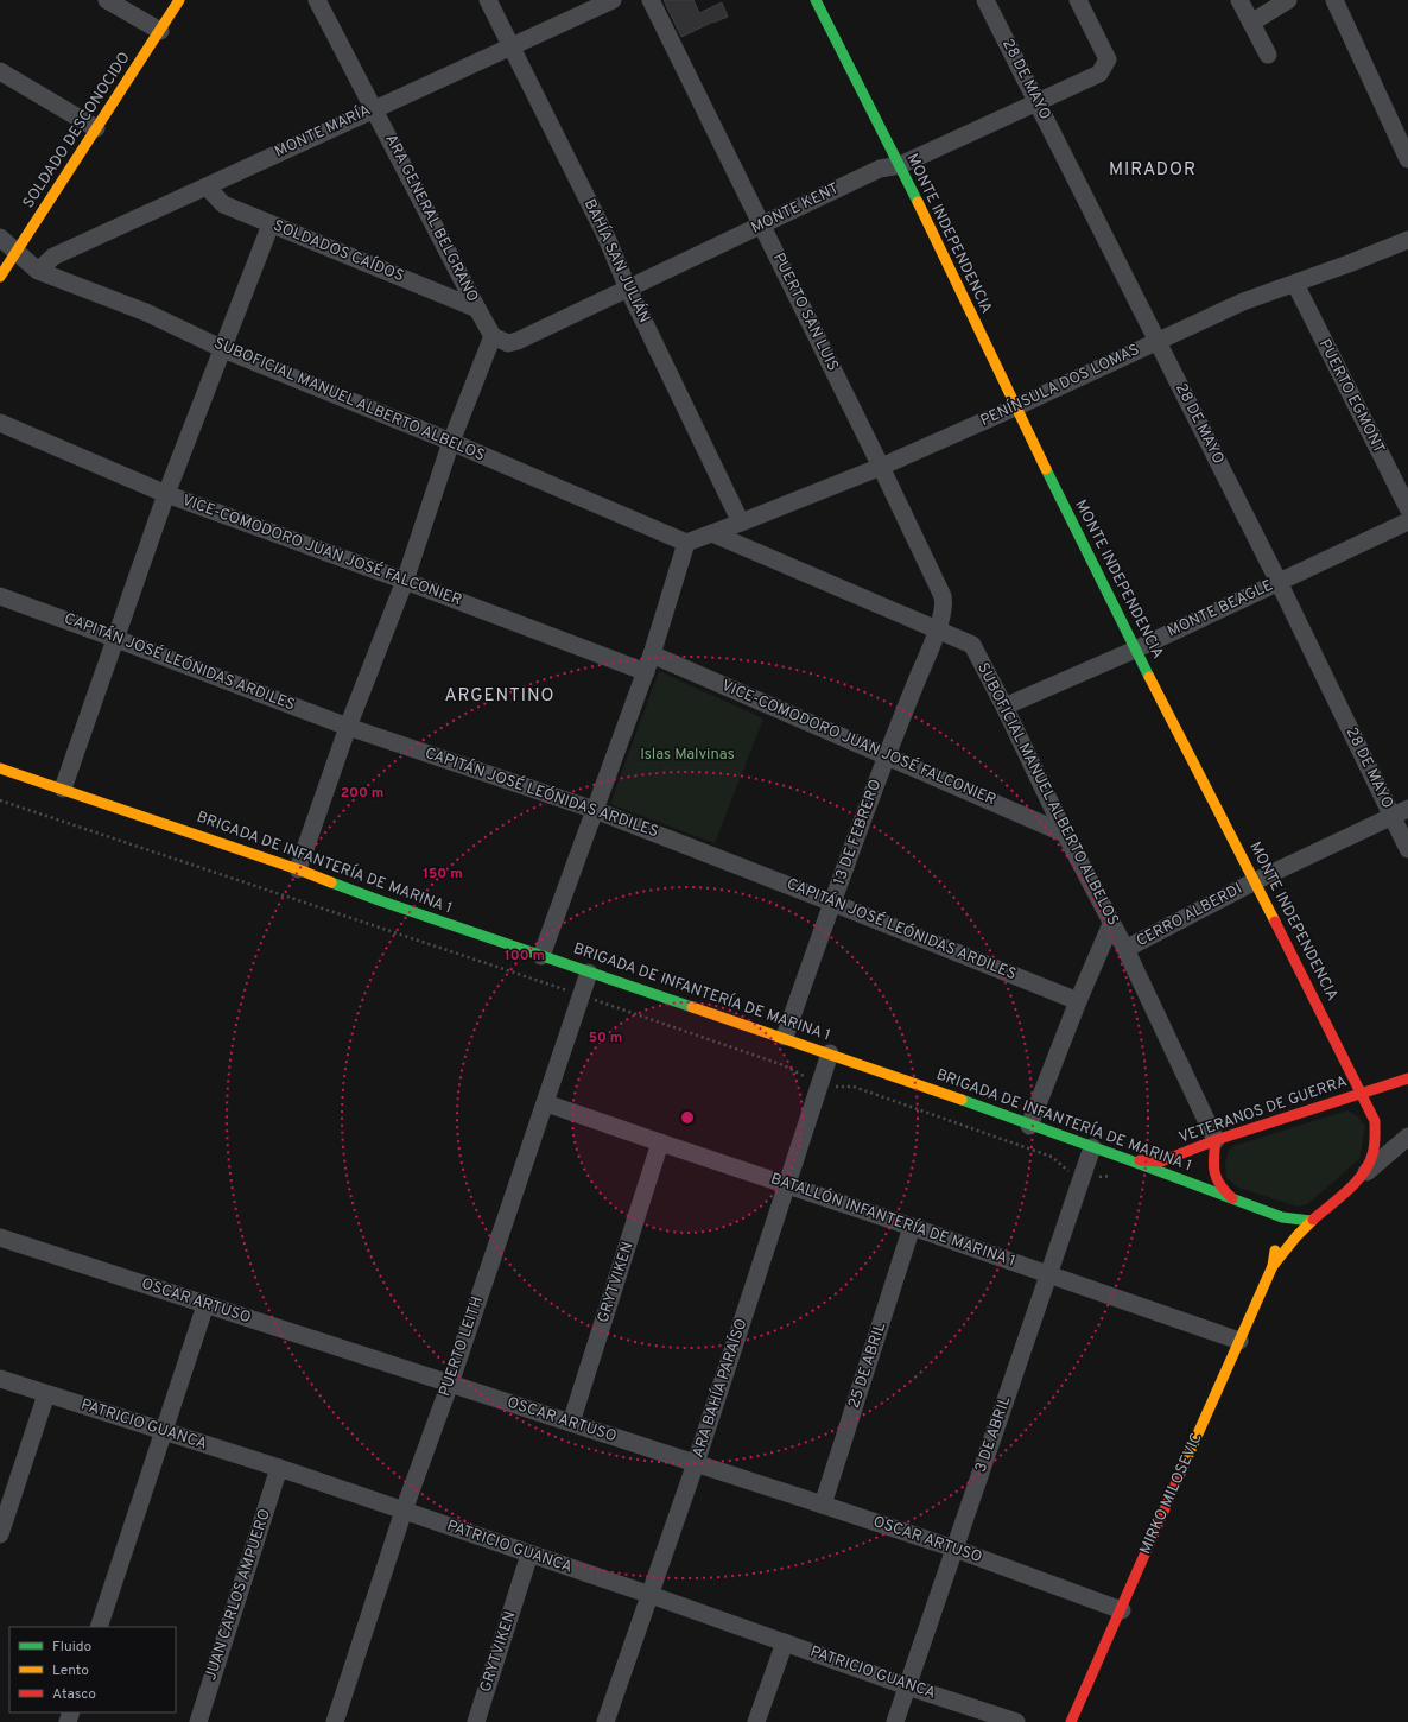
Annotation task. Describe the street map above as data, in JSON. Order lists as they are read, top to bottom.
{
  "streets": {
    "street": [
      "28 DE MAYO",
      "SOLDADO DESCONOCIDO",
      "MONTE MARÍA",
      "MONTE KENT",
      "ARA GENERAL BELGRANO",
      "MONTE INDEPENDENCIA",
      "SOLDADOS CAÍDOS",
      "BAHÍA SAN JULIÁN",
      "PUERTO SAN LUIS",
      "PENÍNSULA DOS LOMAS",
      "PUERTO EGMONT",
      "SUBOFICIAL MANUEL ALBERTO ALBELOS",
      "VICE-COMODORO JUAN JOSÉ FALCONIER",
      "MONTE BEAGLE",
      "CAPITÁN JOSÉ LEÓNIDAS ARDILES",
      "13 DE FEBRERO",
      "BRIGADA DE INFANTERÍA DE MARINA 1",
      "CERRO ALBERDI",
      "VETERANOS DE GUERRA",
      "BATALLÓN INFANTERÍA DE MARINA 1",
      "GRYTVIKEN",
      "OSCAR ARTUSO",
      "PUERTO LEITH",
      "25 DE ABRIL",
      "ARA BAHÍA PARAÍSO",
      "PATRICIO GUANCA",
      "3 DE ABRIL",
      "MIRKO MILOSEVIC",
      "JUAN CARLOS AMPUERO"
    ]
  },
  "crossings": [
    ["28 DE MAYO", "MONTE KENT"],
    ["28 DE MAYO", "PENÍNSULA DOS LOMAS"],
    ["28 DE MAYO", "MONTE BEAGLE"],
    ["28 DE MAYO", "CERRO ALBERDI"],
    ["SOLDADO DESCONOCIDO", "SUBOFICIAL MANUEL ALBERTO ALBELOS"],
    ["MONTE MARÍA", "ARA GENERAL BELGRANO"],
    ["MONTE MARÍA", "SOLDADOS CAÍDOS"],
    ["MONTE MARÍA", "BAHÍA SAN JULIÁN"],
    ["MONTE MARÍA", "SUBOFICIAL MANUEL ALBERTO ALBELOS"],
    ["MONTE KENT", "ARA GENERAL BELGRANO"],
    ["MONTE KENT", "MONTE INDEPENDENCIA"],
    ["MONTE KENT", "BAHÍA SAN JULIÁN"],
    ["MONTE KENT", "PUERTO SAN LUIS"],
    ["ARA GENERAL BELGRANO", "SOLDADOS CAÍDOS"],
    ["MONTE INDEPENDENCIA", "PENÍNSULA DOS LOMAS"],
    ["MONTE INDEPENDENCIA", "MONTE BEAGLE"],
    ["MONTE INDEPENDENCIA", "CERRO ALBERDI"],
    ["MONTE INDEPENDENCIA", "VETERANOS DE GUERRA"],
    ["MONTE INDEPENDENCIA", "MIRKO MILOSEVIC"],
    ["BAHÍA SAN JULIÁN", "PENÍNSULA DOS LOMAS"],
    ["PUERTO SAN LUIS", "PENÍNSULA DOS LOMAS"],
    ["PUERTO SAN LUIS", "SUBOFICIAL MANUEL ALBERTO ALBELOS"],
    ["PUERTO SAN LUIS", "13 DE FEBRERO"],
    ["PENÍNSULA DOS LOMAS", "PUERTO EGMONT"],
    ["PENÍNSULA DOS LOMAS", "SUBOFICIAL MANUEL ALBERTO ALBELOS"],
    ["SUBOFICIAL MANUEL ALBERTO ALBELOS", "VICE-COMODORO JUAN JOSÉ FALCONIER"],
    ["SUBOFICIAL MANUEL ALBERTO ALBELOS", "MONTE BEAGLE"],
    ["SUBOFICIAL MANUEL ALBERTO ALBELOS", "13 DE FEBRERO"],
    ["SUBOFICIAL MANUEL ALBERTO ALBELOS", "CERRO ALBERDI"],
    ["SUBOFICIAL MANUEL ALBERTO ALBELOS", "VETERANOS DE GUERRA"],
    ["VICE-COMODORO JUAN JOSÉ FALCONIER", "13 DE FEBRERO"],
    ["CAPITÁN JOSÉ LEÓNIDAS ARDILES", "13 DE FEBRERO"],
    ["13 DE FEBRERO", "BRIGADA DE INFANTERÍA DE MARINA 1"],
    ["BRIGADA DE INFANTERÍA DE MARINA 1", "VETERANOS DE GUERRA"],
    ["BRIGADA DE INFANTERÍA DE MARINA 1", "PUERTO LEITH"],
    ["BRIGADA DE INFANTERÍA DE MARINA 1", "ARA BAHÍA PARAÍSO"],
    ["BRIGADA DE INFANTERÍA DE MARINA 1", "3 DE ABRIL"],
    ["BRIGADA DE INFANTERÍA DE MARINA 1", "MIRKO MILOSEVIC"],
    ["BATALLÓN INFANTERÍA DE MARINA 1", "GRYTVIKEN"],
    ["BATALLÓN INFANTERÍA DE MARINA 1", "PUERTO LEITH"],
    ["BATALLÓN INFANTERÍA DE MARINA 1", "25 DE ABRIL"],
    ["BATALLÓN INFANTERÍA DE MARINA 1", "ARA BAHÍA PARAÍSO"],
    ["BATALLÓN INFANTERÍA DE MARINA 1", "3 DE ABRIL"],
    ["BATALLÓN INFANTERÍA DE MARINA 1", "MIRKO MILOSEVIC"],
    ["GRYTVIKEN", "OSCAR ARTUSO"],
    ["GRYTVIKEN", "PATRICIO GUANCA"],
    ["OSCAR ARTUSO", "PUERTO LEITH"],
    ["OSCAR ARTUSO", "25 DE ABRIL"],
    ["OSCAR ARTUSO", "ARA BAHÍA PARAÍSO"],
    ["OSCAR ARTUSO", "3 DE ABRIL"],
    ["OSCAR ARTUSO", "MIRKO MILOSEVIC"],
    ["PUERTO LEITH", "PATRICIO GUANCA"],
    ["ARA BAHÍA PARAÍSO", "PATRICIO GUANCA"],
    ["PATRICIO GUANCA", "3 DE ABRIL"],
    ["PATRICIO GUANCA", "JUAN CARLOS AMPUERO"]
  ],
  "districts": ["MIRADOR", "ARGENTINO"],
  "parks": ["Islas Malvinas"],
  "legend": ["Fluido", "Lento", "Atasco"],
  "rings": [
    "200 m",
    "150 m",
    "100 m",
    "50 m"
  ]
}
